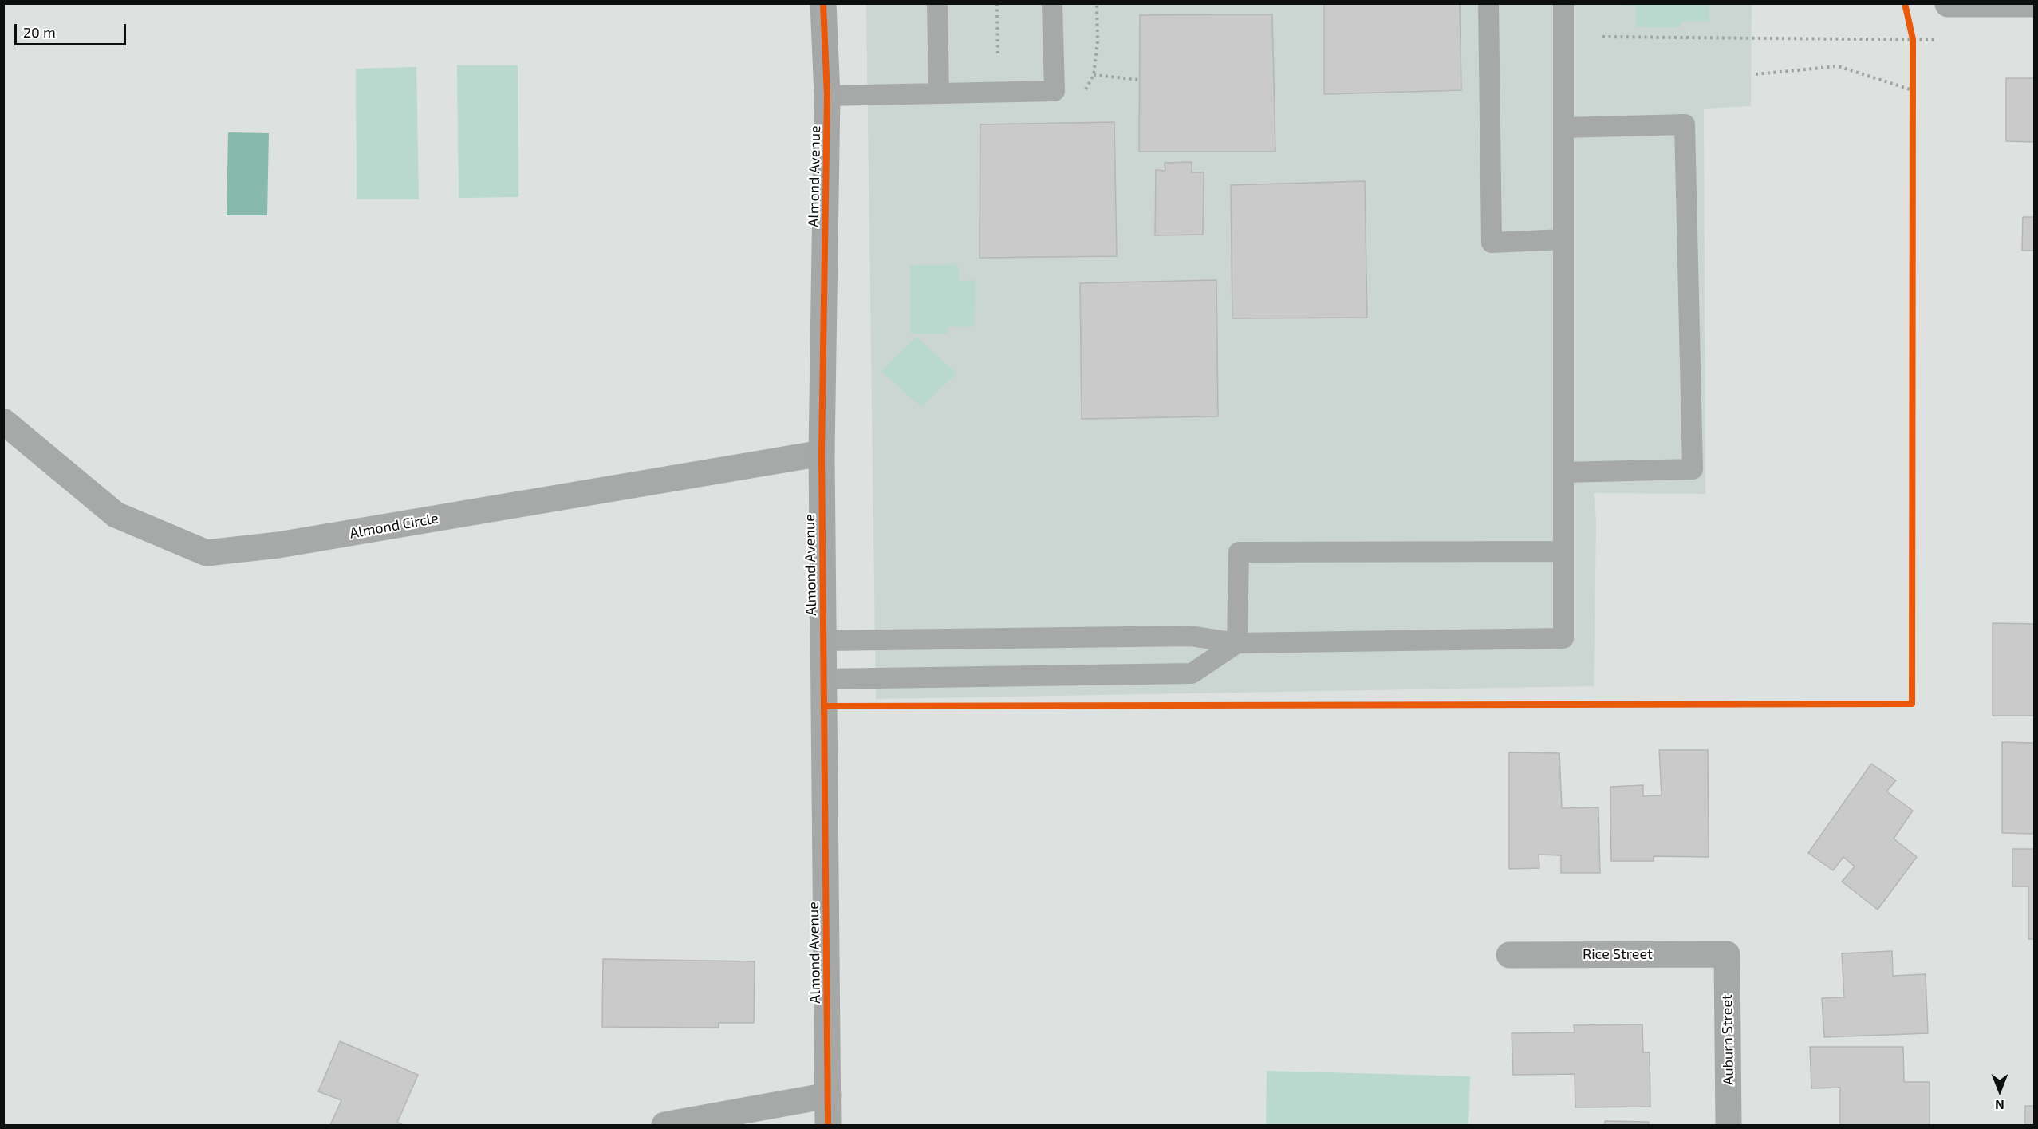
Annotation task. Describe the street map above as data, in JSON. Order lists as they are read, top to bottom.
{
  "streets": {
    "street": [
      "Almond Avenue",
      "Almond Circle",
      "Rice Street",
      "Auburn Street"
    ]
  },
  "crossings": [
    ["Almond Avenue", "Almond Circle"],
    ["Rice Street", "Auburn Street"]
  ],
  "scale_bar": "20 m",
  "north": "bottom"
}
